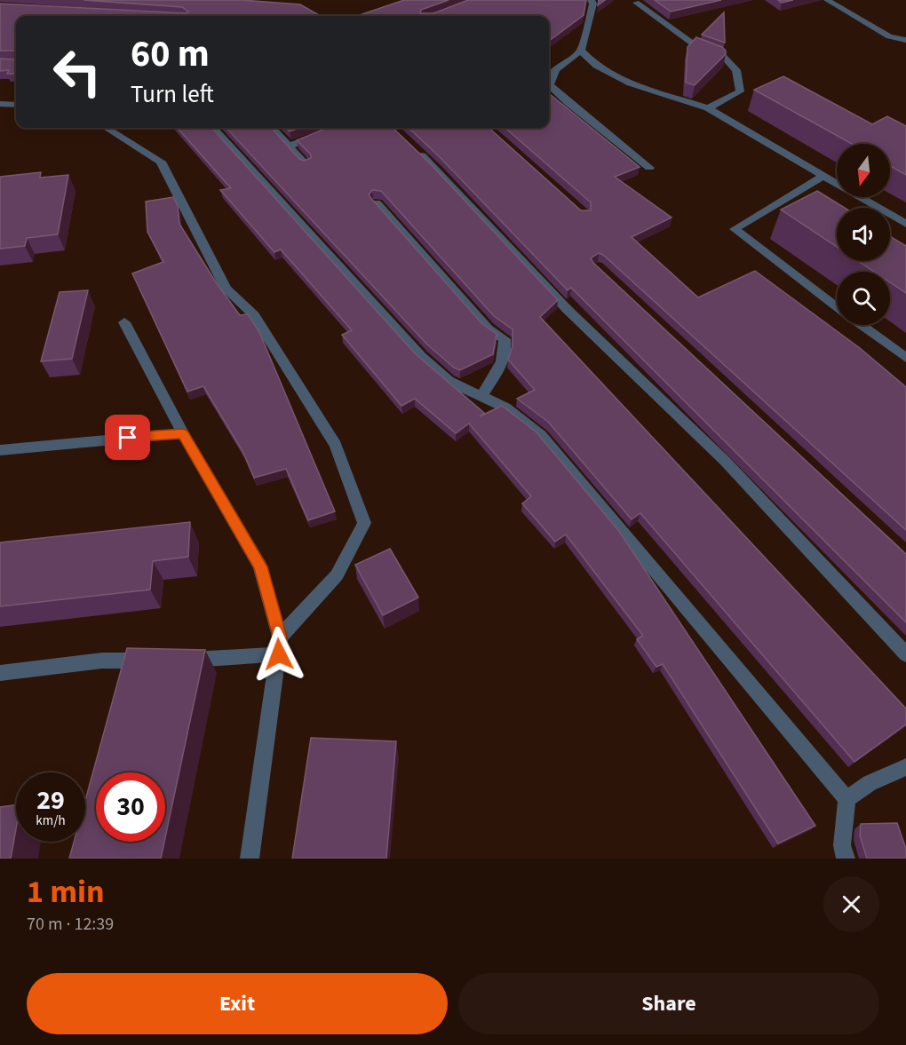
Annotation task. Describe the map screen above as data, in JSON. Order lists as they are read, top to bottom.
{
  "north": "bottom",
  "page": {
    "turn": ["60 m", "Turn left"],
    "speed": "29 km/h",
    "limit": "30",
    "heading": ["1 min", "70 m · 12:39"],
    "buttons": ["Exit", "Share"]
  }
}
